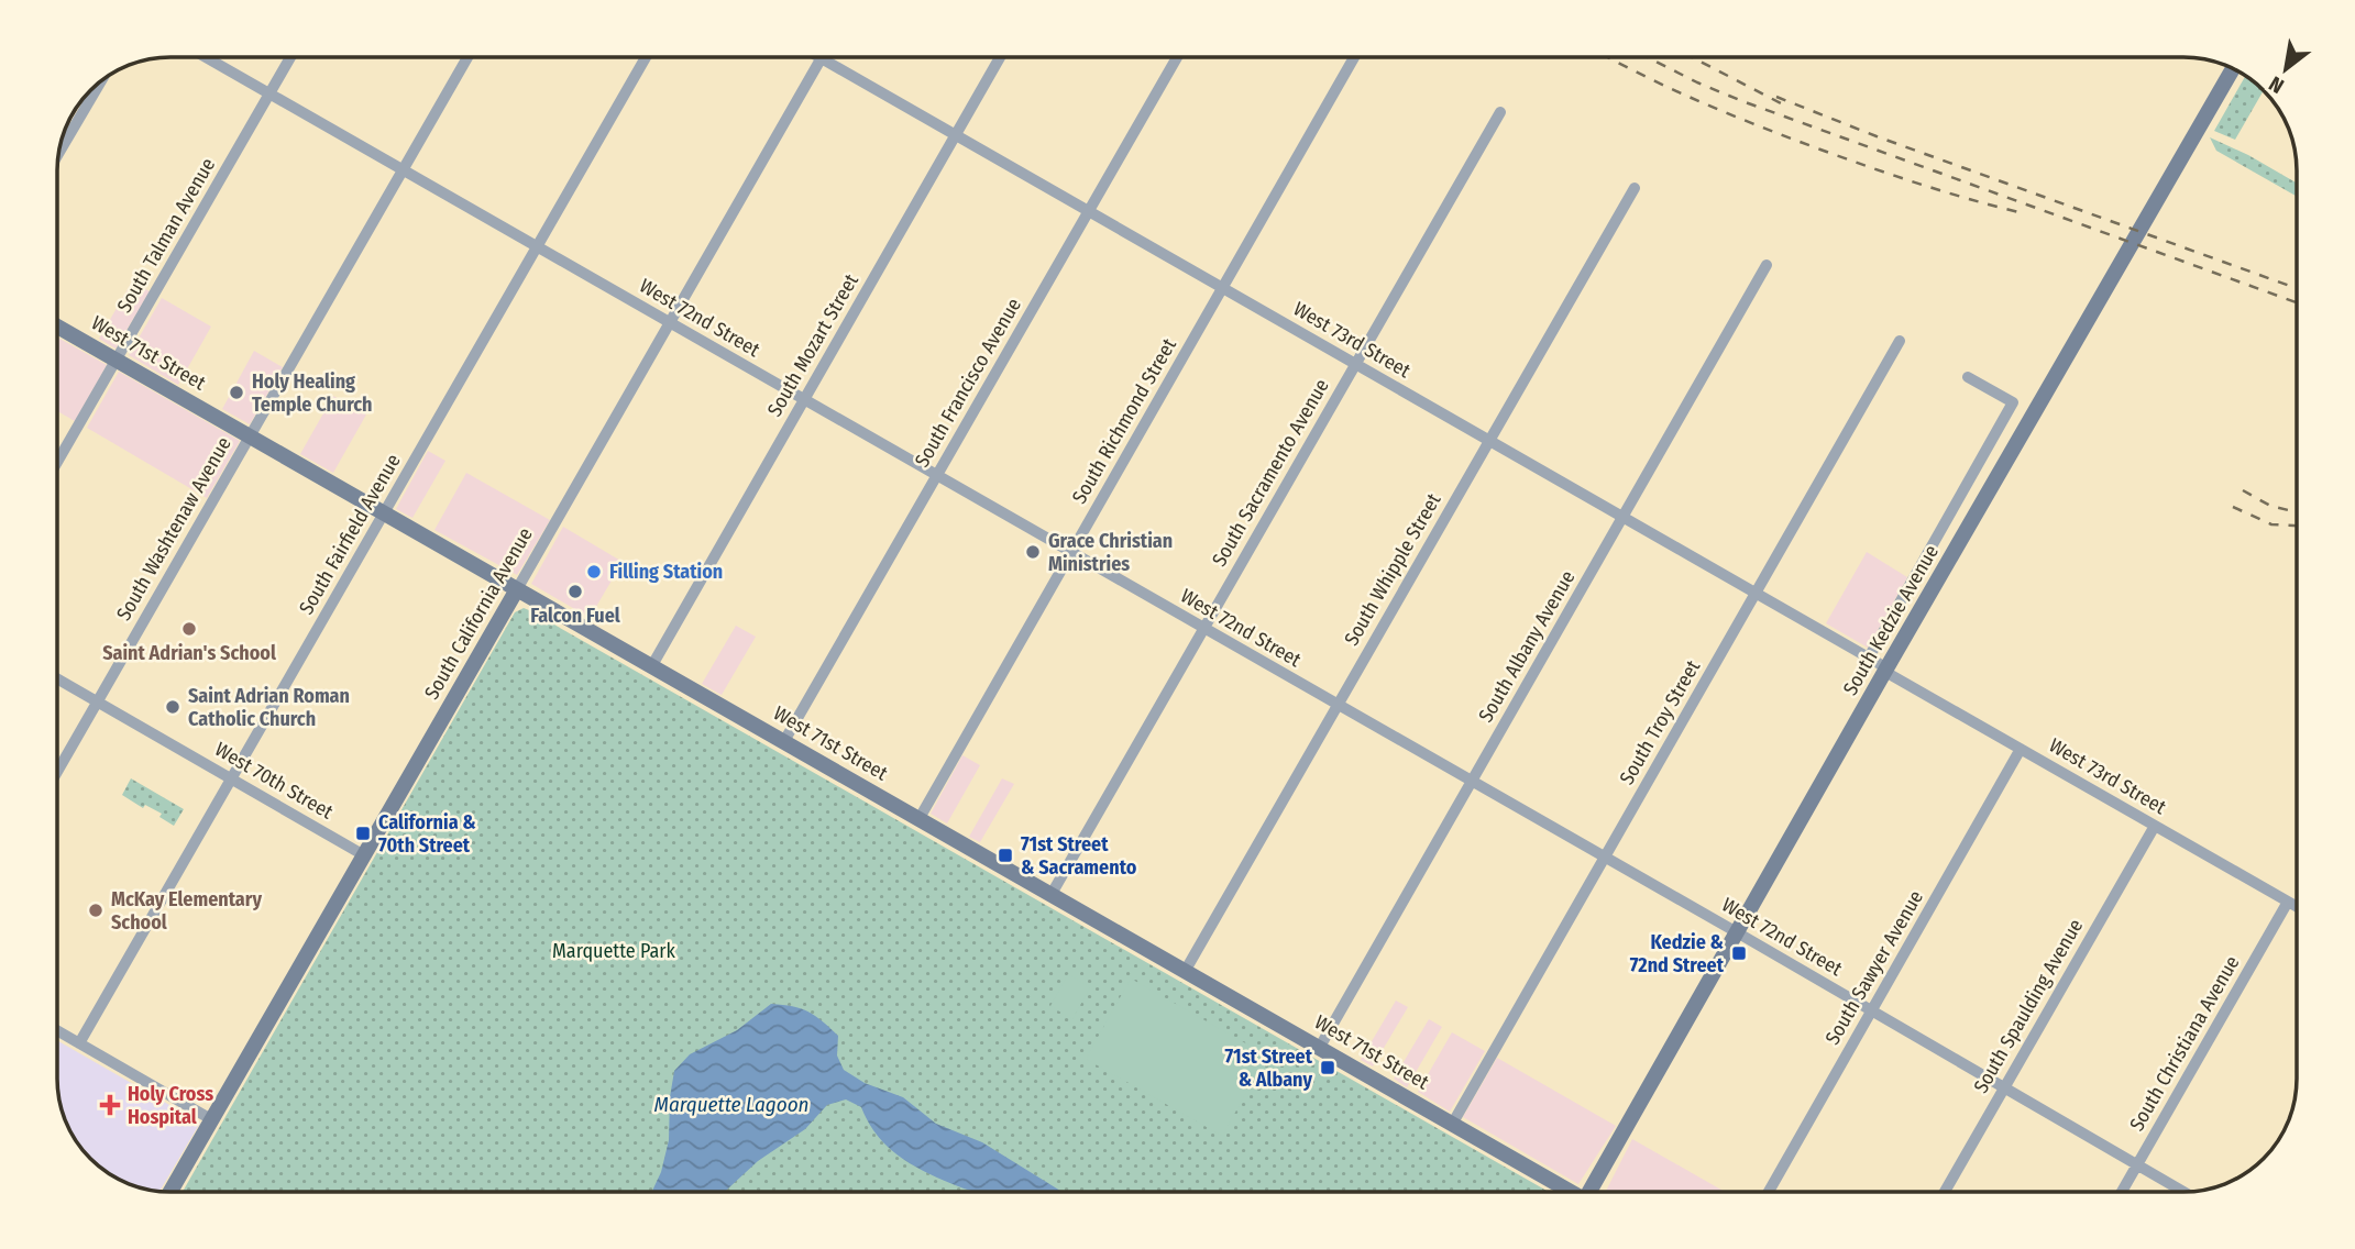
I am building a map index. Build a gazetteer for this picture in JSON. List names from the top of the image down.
{
  "streets": {
    "main road": ["West 71st Street", "South California Avenue", "South Kedzie Avenue"],
    "street": [
      "South Talman Avenue",
      "West 72nd Street",
      "West 73rd Street",
      "South Mozart Street",
      "South Francisco Avenue",
      "South Richmond Street",
      "South Sacramento Avenue",
      "South Washtenaw Avenue",
      "South Fairfield Avenue",
      "South Whipple Street",
      "South Albany Avenue",
      "South Troy Street",
      "West 70th Street",
      "South Sawyer Avenue",
      "South Spaulding Avenue",
      "South Christiana Avenue"
    ]
  },
  "crossings": [
    ["South Talman Avenue", "West 72nd Street"],
    ["South Talman Avenue", "West 71st Street"],
    ["West 72nd Street", "South Mozart Street"],
    ["West 72nd Street", "South Francisco Avenue"],
    ["West 72nd Street", "South Richmond Street"],
    ["West 72nd Street", "South Sacramento Avenue"],
    ["West 72nd Street", "South Washtenaw Avenue"],
    ["West 72nd Street", "South Fairfield Avenue"],
    ["West 72nd Street", "South Whipple Street"],
    ["West 72nd Street", "South California Avenue"],
    ["West 72nd Street", "South Kedzie Avenue"],
    ["West 72nd Street", "South Albany Avenue"],
    ["West 72nd Street", "South Troy Street"],
    ["West 72nd Street", "South Sawyer Avenue"],
    ["West 72nd Street", "South Spaulding Avenue"],
    ["West 72nd Street", "South Christiana Avenue"],
    ["West 73rd Street", "South Mozart Street"],
    ["West 73rd Street", "South Francisco Avenue"],
    ["West 73rd Street", "South Richmond Street"],
    ["West 73rd Street", "South Sacramento Avenue"],
    ["West 73rd Street", "South Whipple Street"],
    ["West 73rd Street", "South California Avenue"],
    ["West 73rd Street", "South Kedzie Avenue"],
    ["West 73rd Street", "South Albany Avenue"],
    ["West 73rd Street", "South Troy Street"],
    ["West 73rd Street", "South Sawyer Avenue"],
    ["West 73rd Street", "South Spaulding Avenue"],
    ["West 73rd Street", "South Christiana Avenue"],
    ["South Mozart Street", "West 71st Street"],
    ["West 71st Street", "South Francisco Avenue"],
    ["West 71st Street", "South Richmond Street"],
    ["West 71st Street", "South Sacramento Avenue"],
    ["West 71st Street", "South Washtenaw Avenue"],
    ["West 71st Street", "South Fairfield Avenue"],
    ["West 71st Street", "South Whipple Street"],
    ["West 71st Street", "South California Avenue"],
    ["West 71st Street", "South Albany Avenue"],
    ["West 71st Street", "South Troy Street"],
    ["South Washtenaw Avenue", "West 70th Street"],
    ["South Fairfield Avenue", "West 70th Street"],
    ["South California Avenue", "West 70th Street"]
  ],
  "water": ["Marquette Lagoon"],
  "parks": ["Marquette Park"],
  "places": {
    "other": [
      "Holy Healing Temple Church",
      "Grace Christian Ministries",
      "Filling Station",
      "Falcon Fuel",
      "Saint Adrian's School",
      "Saint Adrian Roman Catholic Church",
      "McKay Elementary School"
    ],
    "transit": [
      "California & 70th Street",
      "71st Street & Sacramento",
      "Kedzie & 72nd Street",
      "71st Street & Albany"
    ],
    "health": ["Holy Cross Hospital"]
  },
  "north": "bottom left"
}
